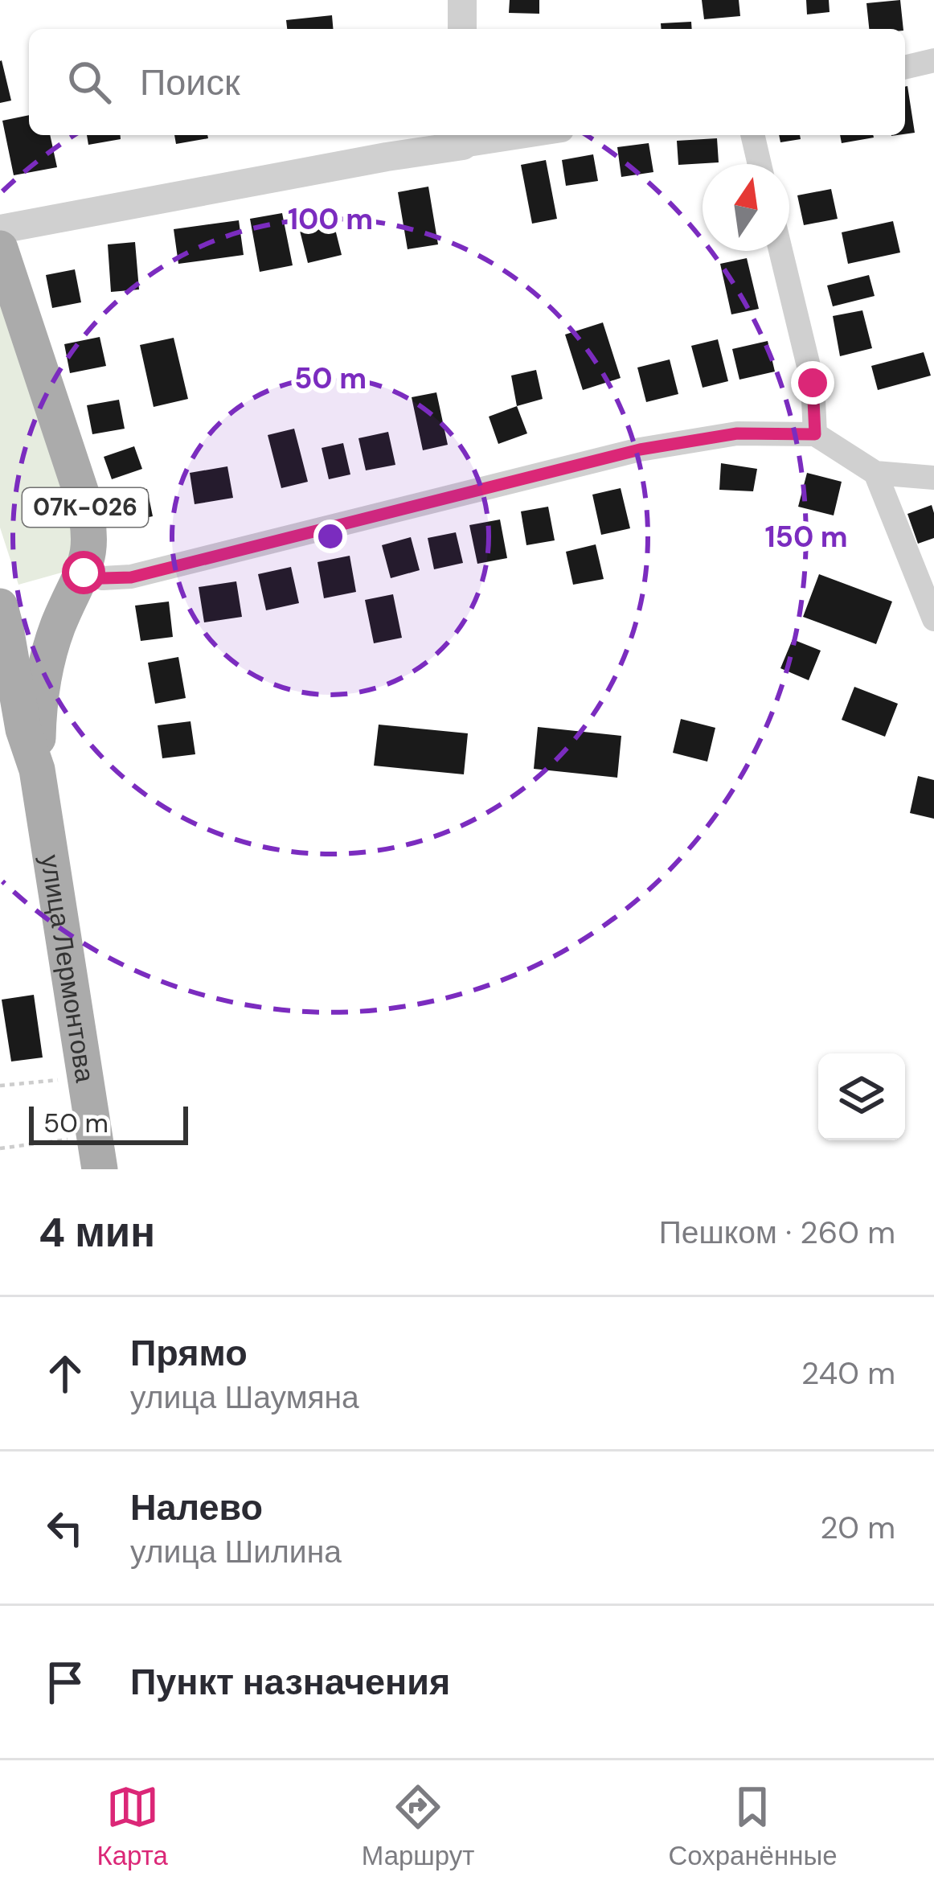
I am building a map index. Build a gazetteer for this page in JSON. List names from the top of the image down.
{
  "streets": {
    "main road": ["07К-026", "улица Лермонтова"]
  },
  "scale_bar": "50 m",
  "north": "top",
  "page": {
    "search": "Поиск",
    "scale": "50 m",
    "heading": ["4 мин", "Пешком · 260 m"],
    "list": [
      ["Прямо", "улица Шаумяна", "240 m"],
      ["Налево", "улица Шилина", "20 m"],
      "Пункт назначения"
    ],
    "nav": ["Карта", "Маршрут", "Сохранённые"]
  },
  "rings": ["100 m", "50 m", "150 m"]
}
